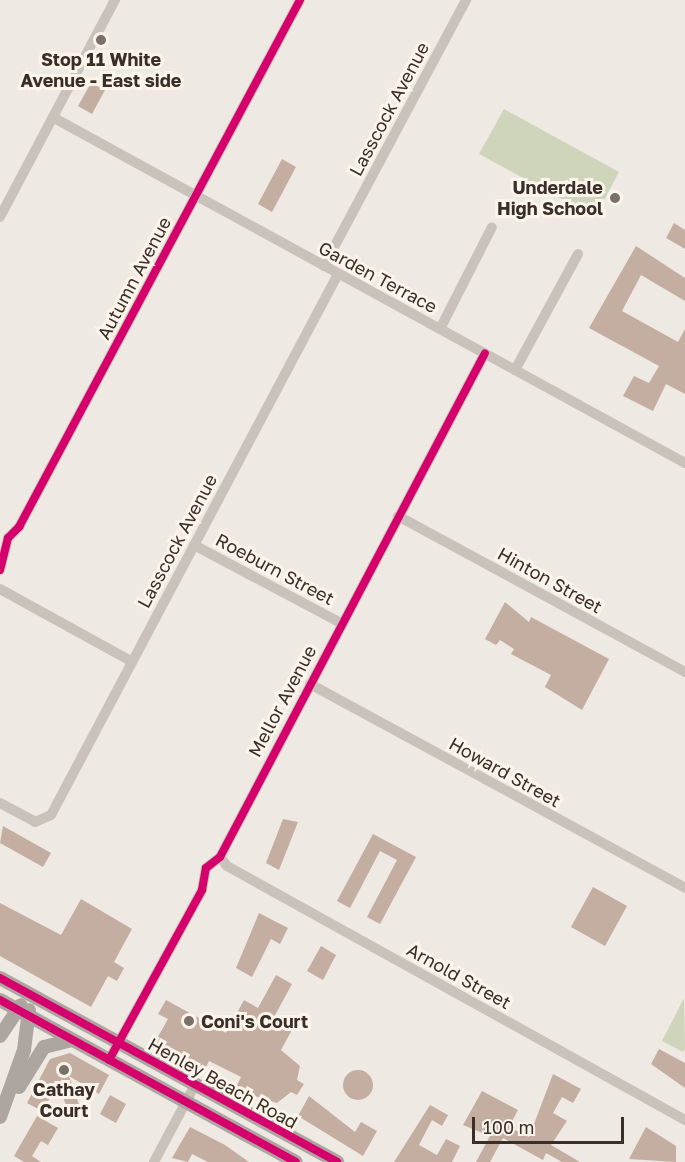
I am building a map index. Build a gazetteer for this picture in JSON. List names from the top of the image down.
{
  "streets": {
    "main road": ["Henley Beach Road"],
    "street": [
      "Lasscock Avenue",
      "Garden Terrace",
      "Autumn Avenue",
      "Roeburn Street",
      "Hinton Street",
      "Mellor Avenue",
      "Howard Street",
      "Arnold Street"
    ]
  },
  "crossings": [
    ["Lasscock Avenue", "Garden Terrace"],
    ["Lasscock Avenue", "Roeburn Street"],
    ["Garden Terrace", "Autumn Avenue"],
    ["Garden Terrace", "Mellor Avenue"],
    ["Roeburn Street", "Mellor Avenue"],
    ["Hinton Street", "Mellor Avenue"],
    ["Mellor Avenue", "Howard Street"],
    ["Mellor Avenue", "Arnold Street"],
    ["Mellor Avenue", "Henley Beach Road"]
  ],
  "places": [
    "Stop 11 White Avenue - East side",
    "Underdale High School",
    "Coni's Court",
    "Cathay Court"
  ],
  "scale_bar": "100 m"
}
